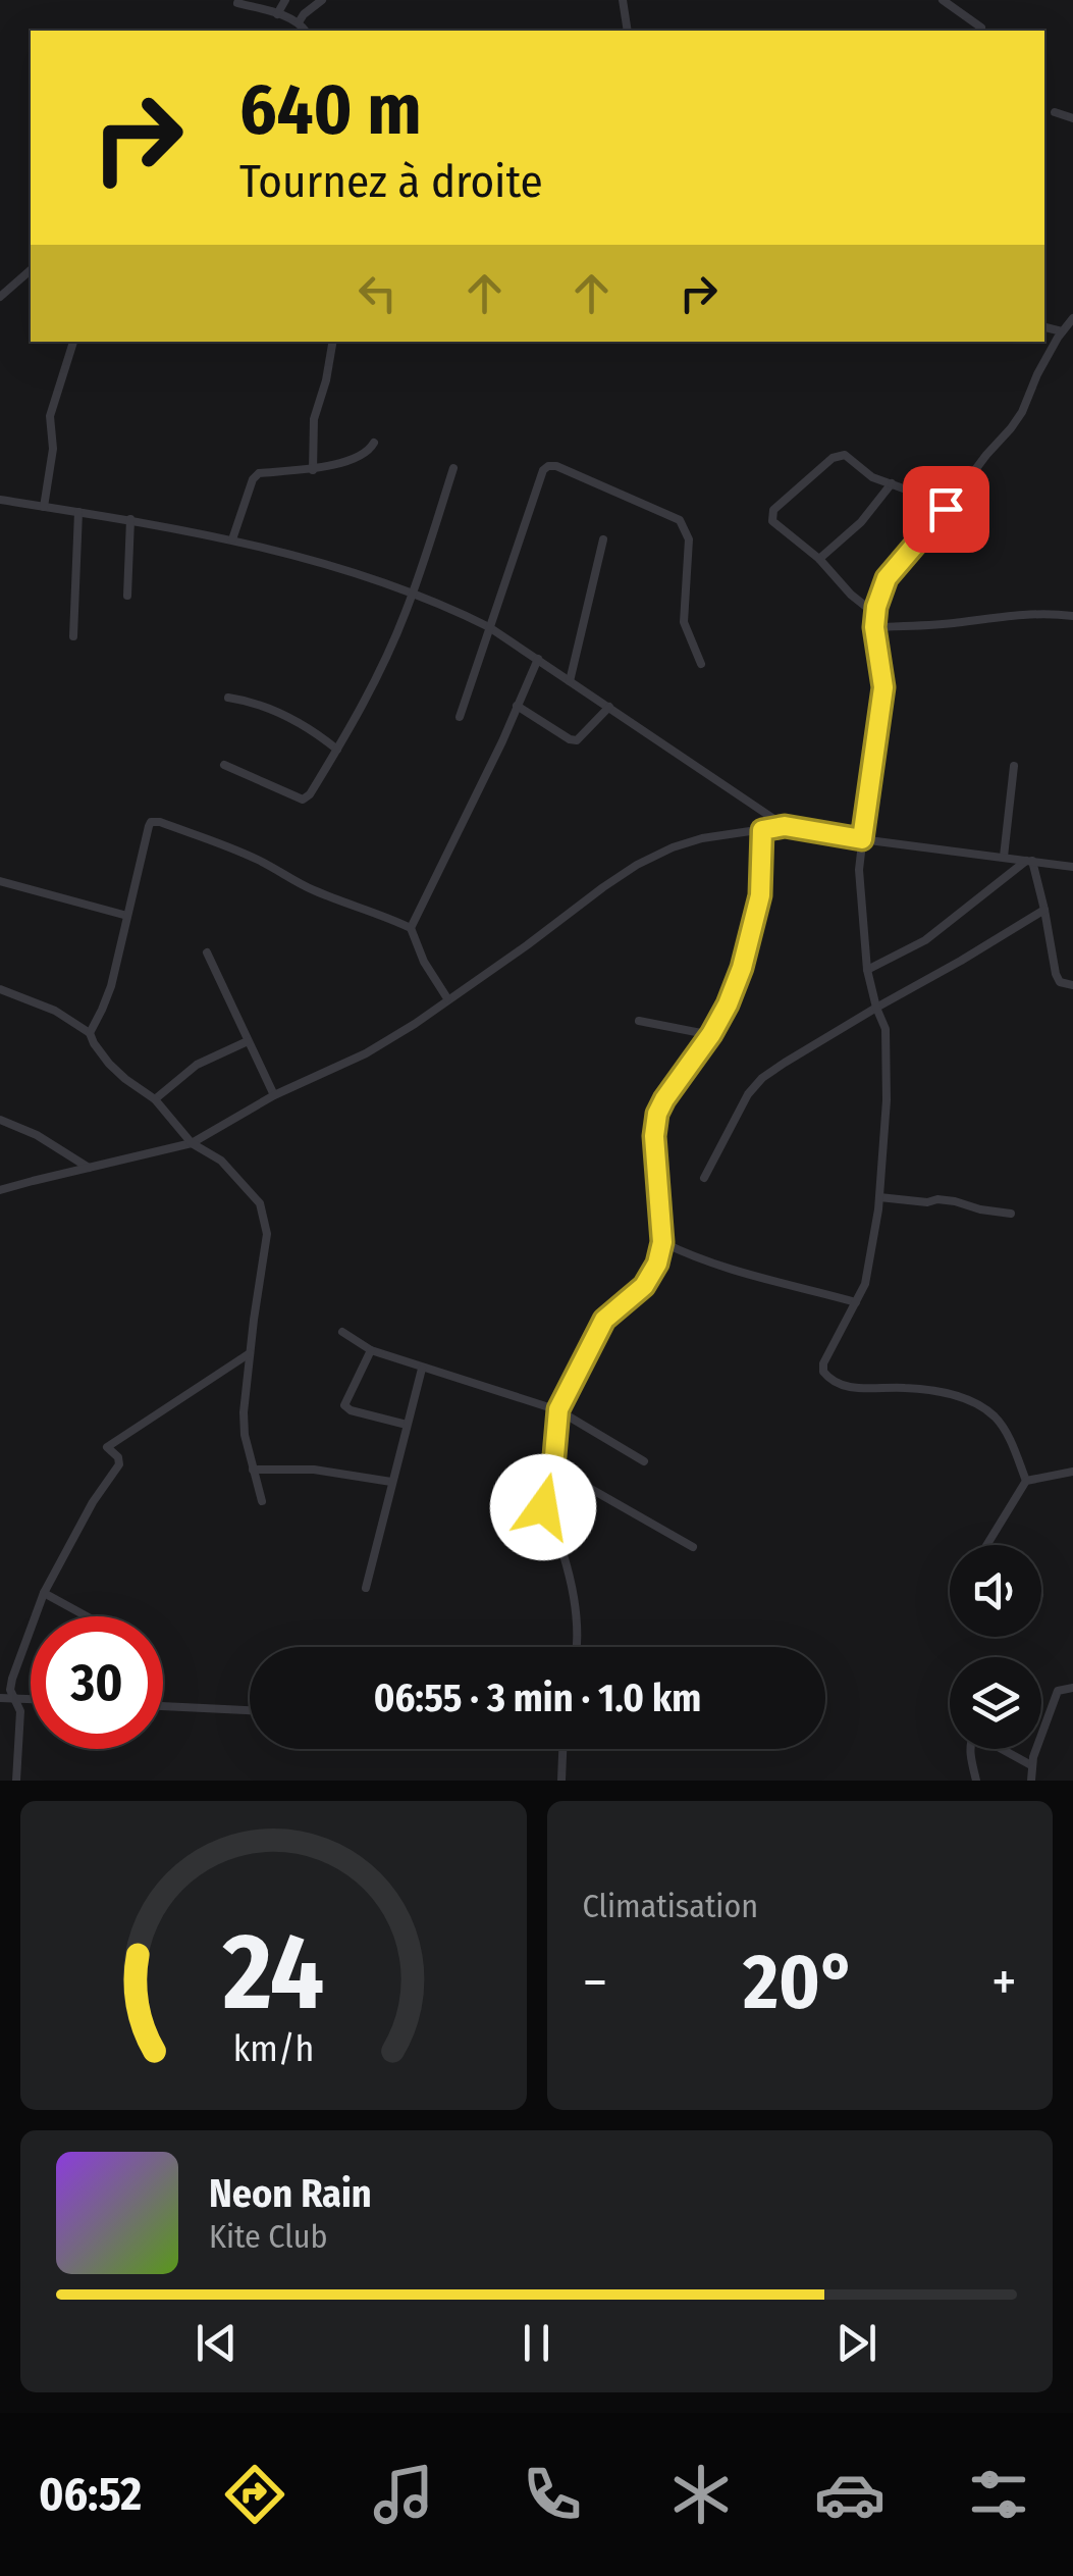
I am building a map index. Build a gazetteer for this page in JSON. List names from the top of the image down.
{
  "page": {
    "turn": ["640 m", "Tournez à droite"],
    "limit": "30",
    "trip": "06:55 · 3 min · 1.0 km",
    "tile": "Climatisation",
    "heat": ["−", "20°", "+"],
    "song": ["Neon Rain", "Kite Club"],
    "tabs": "06:52",
    "gauge": ["24", "km/h"]
  }
}
